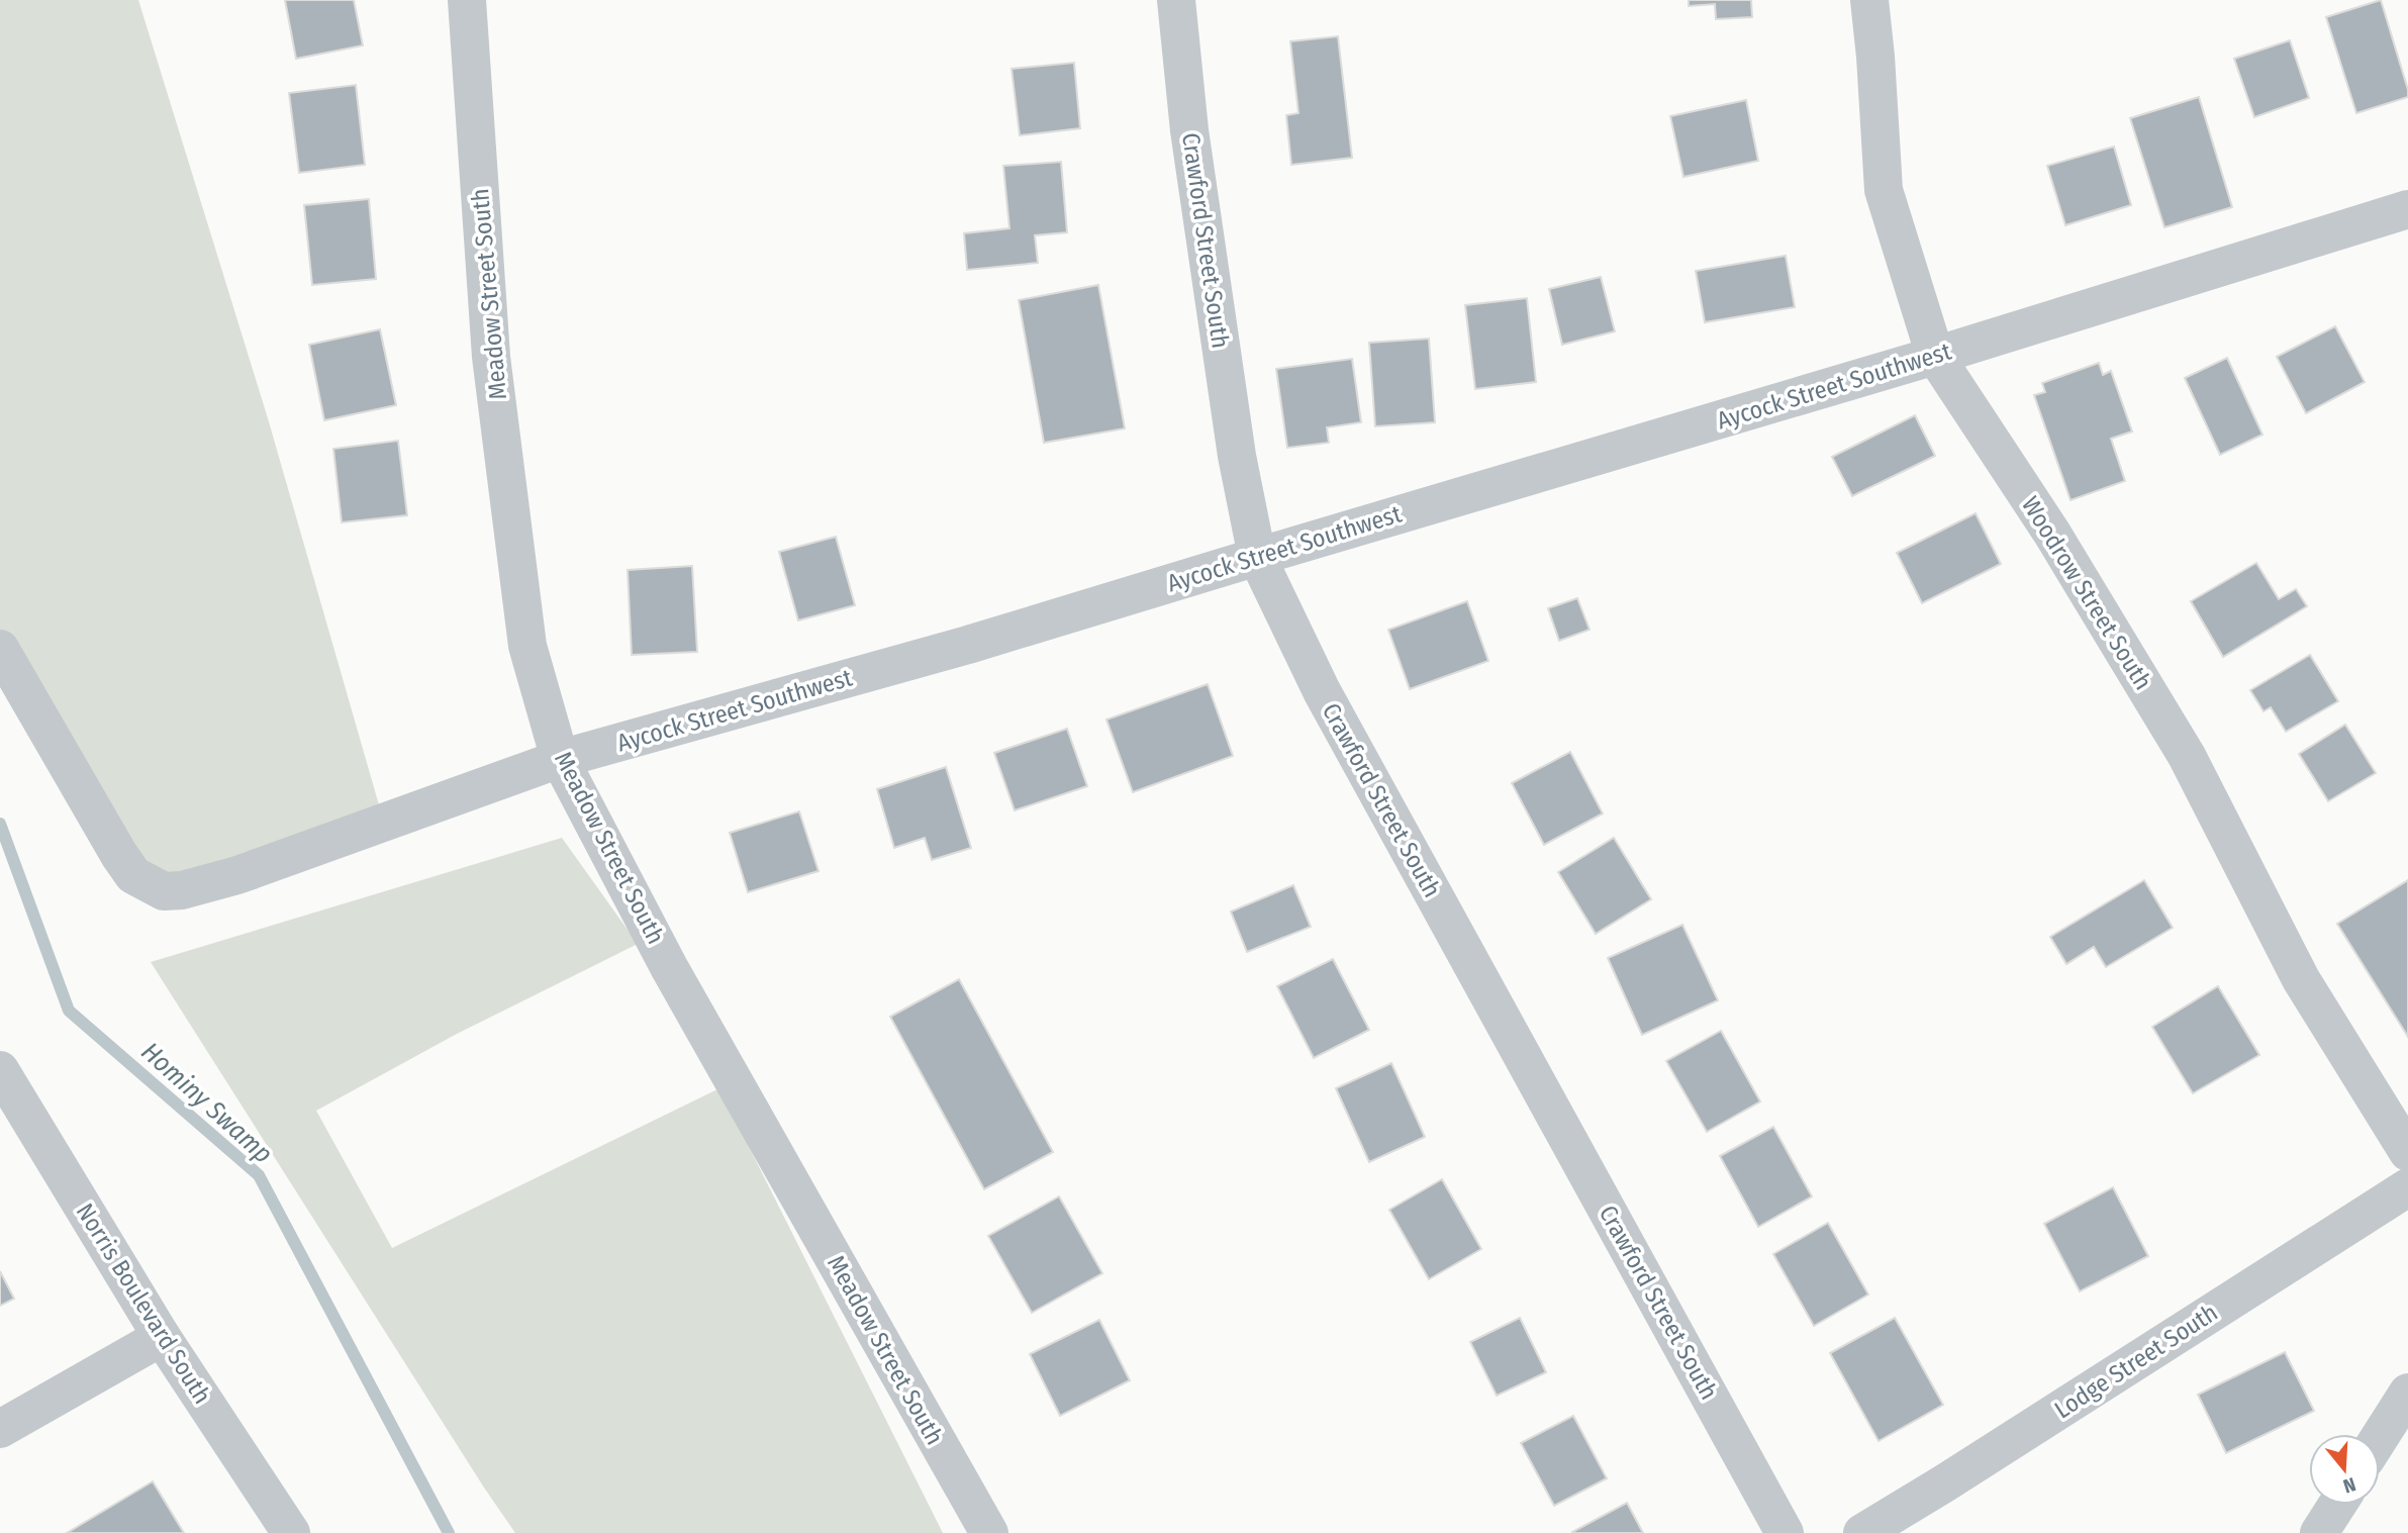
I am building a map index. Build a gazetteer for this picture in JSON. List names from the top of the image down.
{
  "streets": {
    "street": [
      "Crawford Street South",
      "Meadow Street South",
      "Aycock Street Southwest",
      "Woodrow Street South",
      "Norris Boulevard South",
      "Lodge Street South"
    ]
  },
  "crossings": [
    ["Crawford Street South", "Aycock Street Southwest"],
    ["Meadow Street South", "Aycock Street Southwest"],
    ["Aycock Street Southwest", "Woodrow Street South"]
  ],
  "water": ["Hominy Swamp"],
  "north": "bottom"
}
